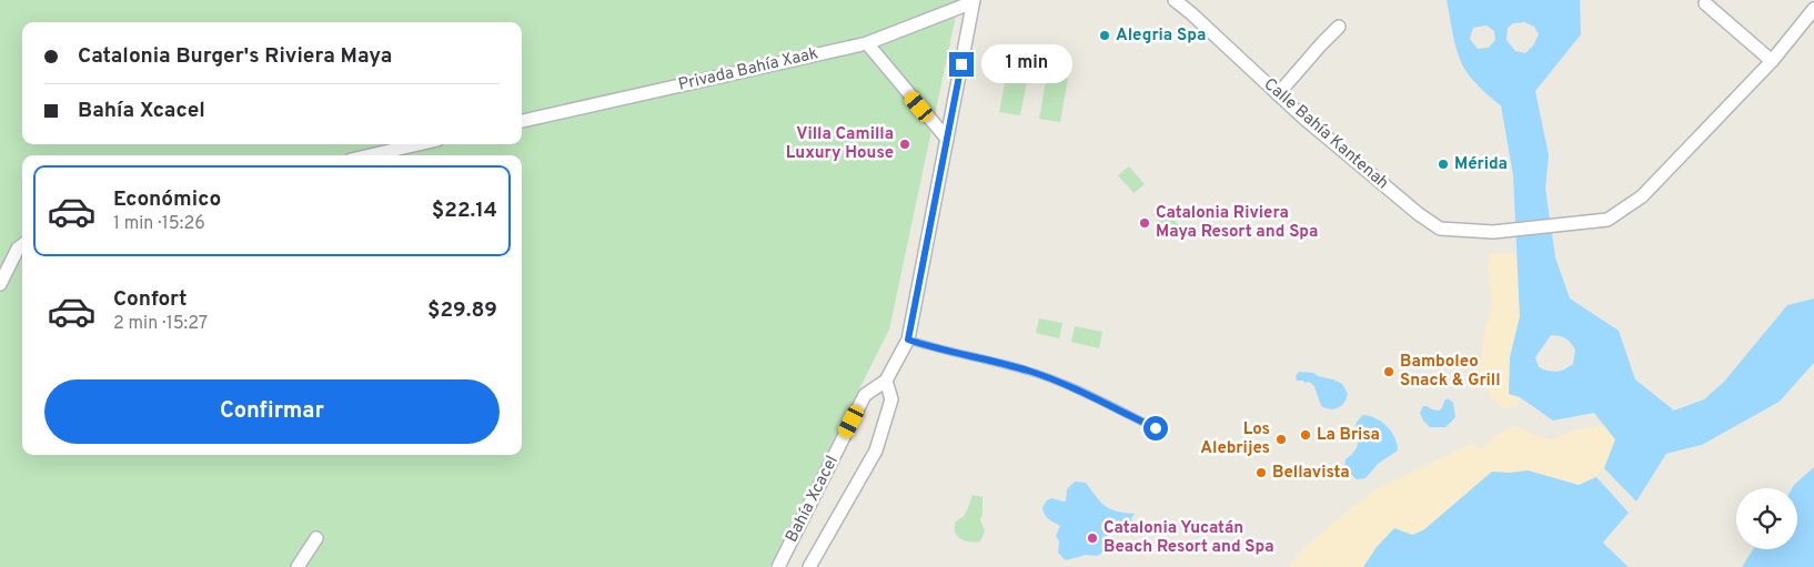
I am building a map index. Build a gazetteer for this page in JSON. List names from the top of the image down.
{
  "streets": {
    "street": ["Privada Bahía Xaak", "Calle Bahía Kantenah", "Bahía Xcacel"]
  },
  "crossings": [
    ["Privada Bahía Xaak", "Bahía Xcacel"]
  ],
  "places": [
    "Alegria Spa",
    "Villa Camilla Luxury House",
    "Mérida",
    "Catalonia Riviera Maya Resort and Spa",
    "Bamboleo Snack & Grill",
    "La Brisa",
    "Los Alebrijes",
    "Bellavista",
    "Catalonia Yucatán Beach Resort and Spa"
  ],
  "page": {
    "banner": ["Catalonia Burger's Riviera Maya", "Bahía Xcacel"],
    "bubble": "1 min",
    "list": [
      {
        "name": "Económico",
        "note": "1 min · 15:26",
        "value": "$22.14"
      },
      {
        "name": "Confort",
        "note": "2 min · 15:27",
        "value": "$29.89"
      }
    ],
    "buttons": "Confirmar"
  }
}
